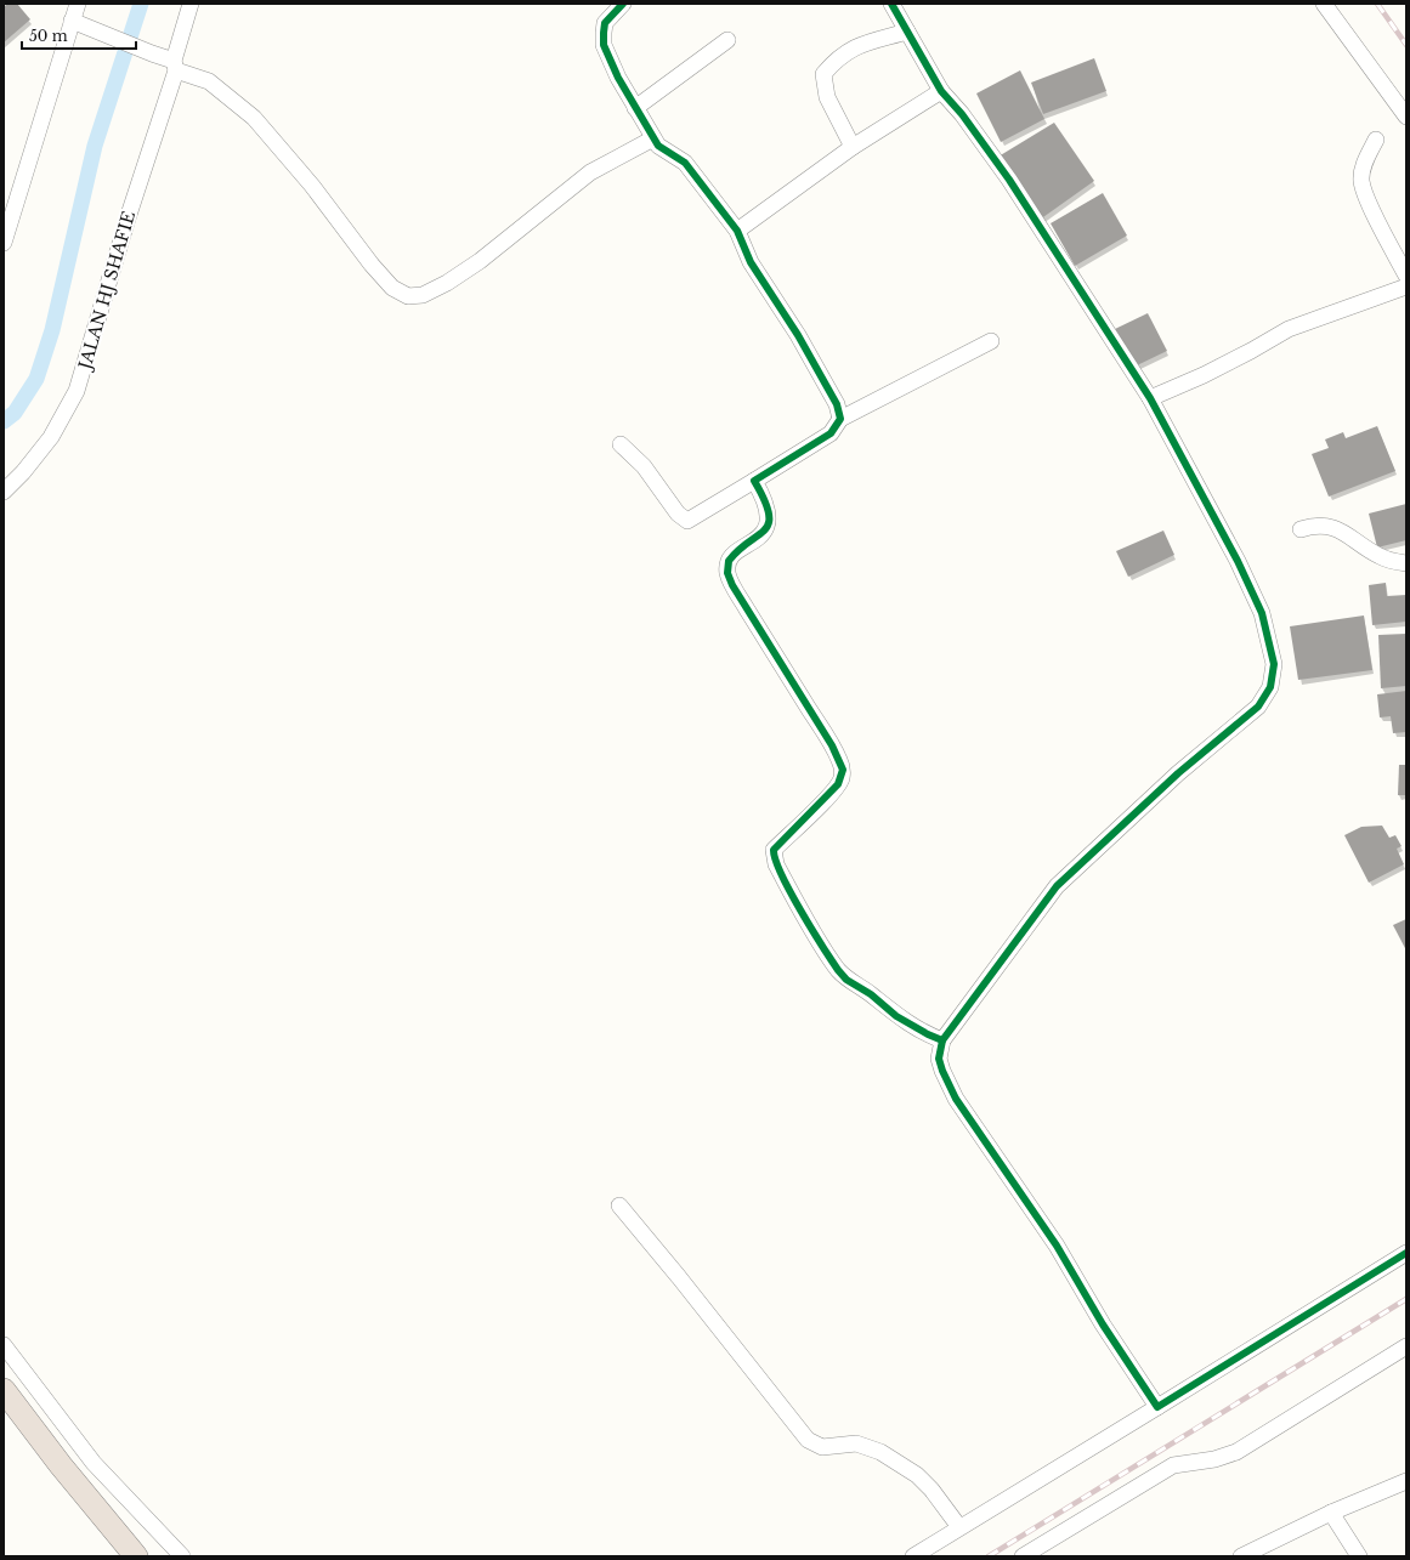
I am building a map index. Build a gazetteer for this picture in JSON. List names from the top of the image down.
{
  "streets": {
    "street": ["JALAN HJ SHAFIE"]
  },
  "scale_bar": "50 m"
}
